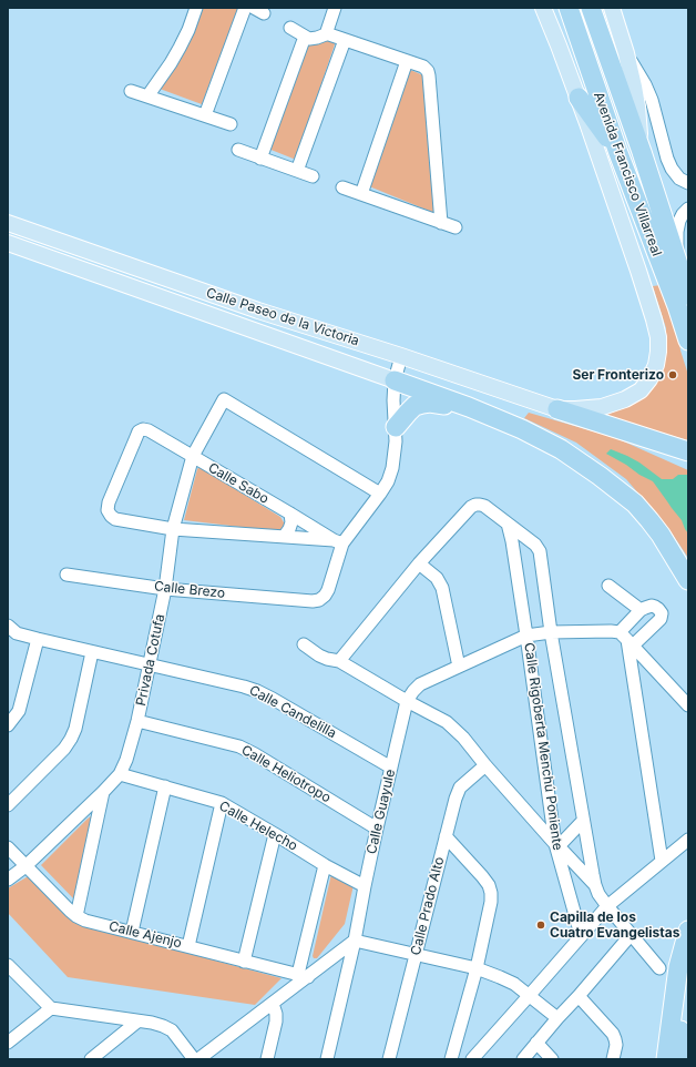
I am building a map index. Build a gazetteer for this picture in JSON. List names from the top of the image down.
{
  "streets": {
    "highway": ["Avenida Francisco Villarreal"],
    "main road": ["Calle Paseo de la Victoria"],
    "street": [
      "Calle Sabo",
      "Calle Brezo",
      "Privada Cotufa",
      "Calle Candelilla",
      "Calle Rigoberta Menchú Poniente",
      "Calle Heliotropo",
      "Calle Guayule",
      "Calle Helecho",
      "Calle Prado Alto",
      "Calle Ajenjo"
    ]
  },
  "crossings": [
    ["Calle Sabo", "Calle Brezo"],
    ["Calle Sabo", "Privada Cotufa"],
    ["Calle Brezo", "Privada Cotufa"],
    ["Privada Cotufa", "Calle Candelilla"],
    ["Privada Cotufa", "Calle Heliotropo"],
    ["Privada Cotufa", "Calle Helecho"],
    ["Privada Cotufa", "Calle Ajenjo"],
    ["Calle Candelilla", "Calle Guayule"],
    ["Calle Rigoberta Menchú Poniente", "Calle Guayule"],
    ["Calle Heliotropo", "Calle Guayule"],
    ["Calle Guayule", "Calle Helecho"]
  ],
  "places": ["Ser Fronterizo", "Capilla de los Cuatro Evangelistas"]
}
